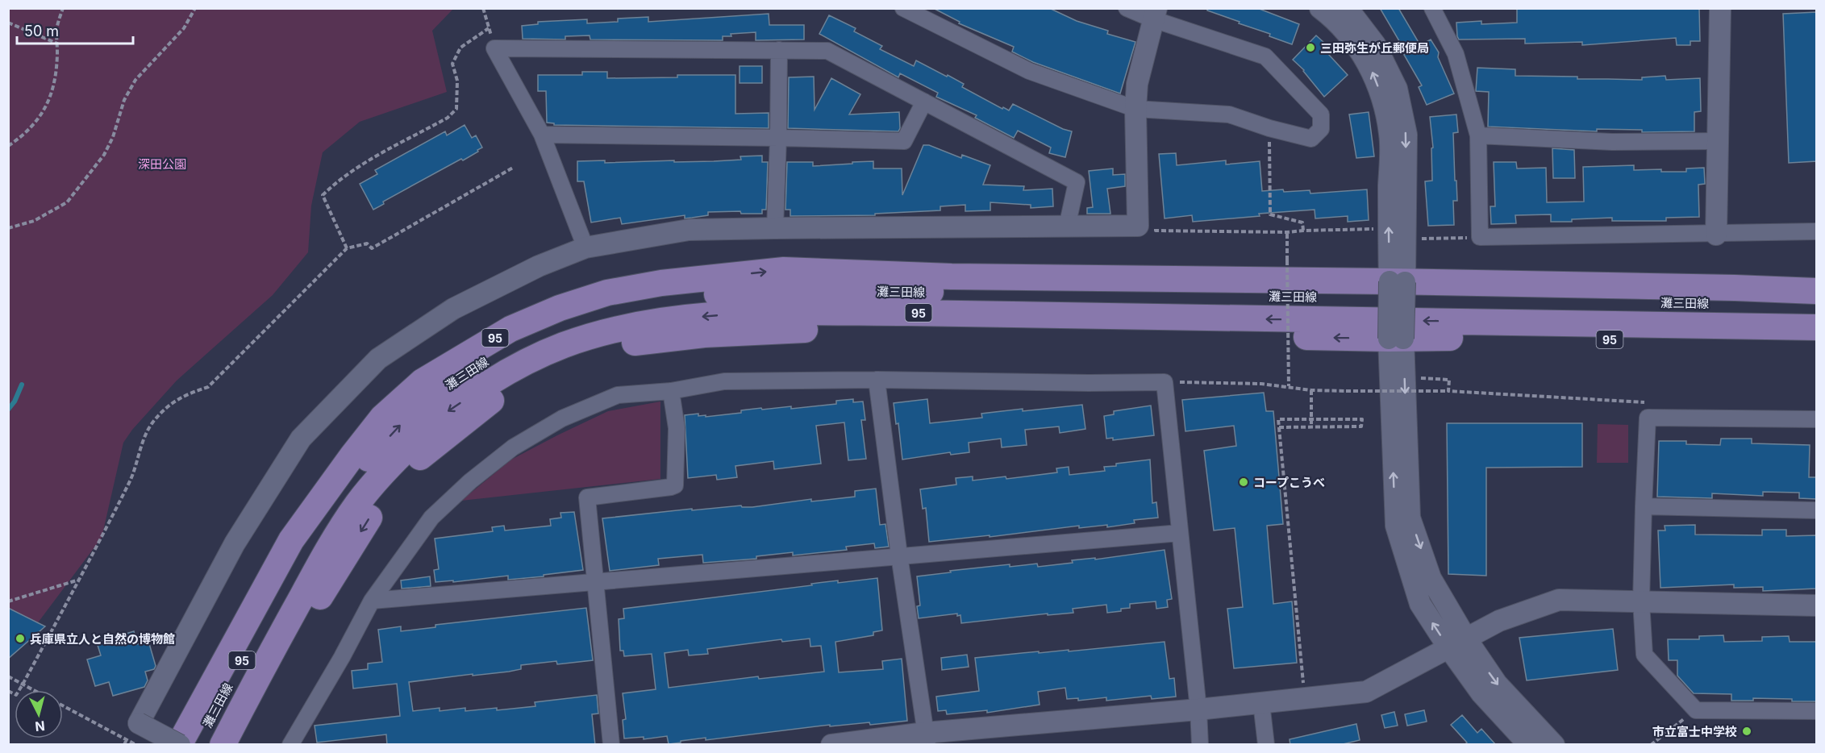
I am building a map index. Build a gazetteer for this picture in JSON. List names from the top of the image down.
{
  "streets": {
    "main road": ["灘三田線", "95"]
  },
  "crossings": [
    ["灘三田線", "95"]
  ],
  "parks": ["深田公園"],
  "places": [
    "三田弥生が丘郵便局",
    "コープこうべ",
    "兵庫県立人と自然の博物館",
    "市立富士中学校"
  ],
  "scale_bar": "50 m",
  "north": "bottom"
}
